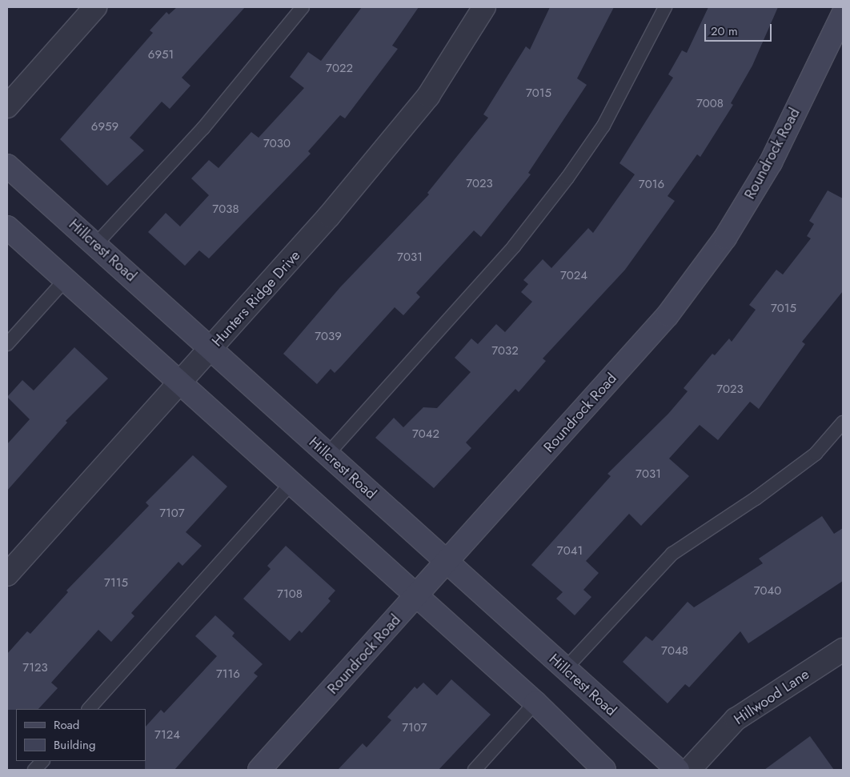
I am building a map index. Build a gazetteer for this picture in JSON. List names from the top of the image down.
{
  "streets": {
    "main road": ["Roundrock Road", "Hillcrest Road"],
    "street": ["Hunters Ridge Drive", "Hillwood Lane"]
  },
  "crossings": [
    ["Roundrock Road", "Hillcrest Road"],
    ["Hillcrest Road", "Hunters Ridge Drive"]
  ],
  "house_numbers": [
    "6951",
    "7022",
    "7015",
    "7008",
    "6959",
    "7030",
    "7023",
    "7016",
    "7038",
    "7031",
    "7024",
    "7015",
    "7039",
    "7032",
    "7023",
    "7042",
    "7031",
    "7107",
    "7041",
    "7115",
    "7040",
    "7108",
    "7048",
    "7123",
    "7116",
    "7107",
    "7124"
  ],
  "legend": ["Road", "Building"],
  "scale_bar": "20 m"
}
